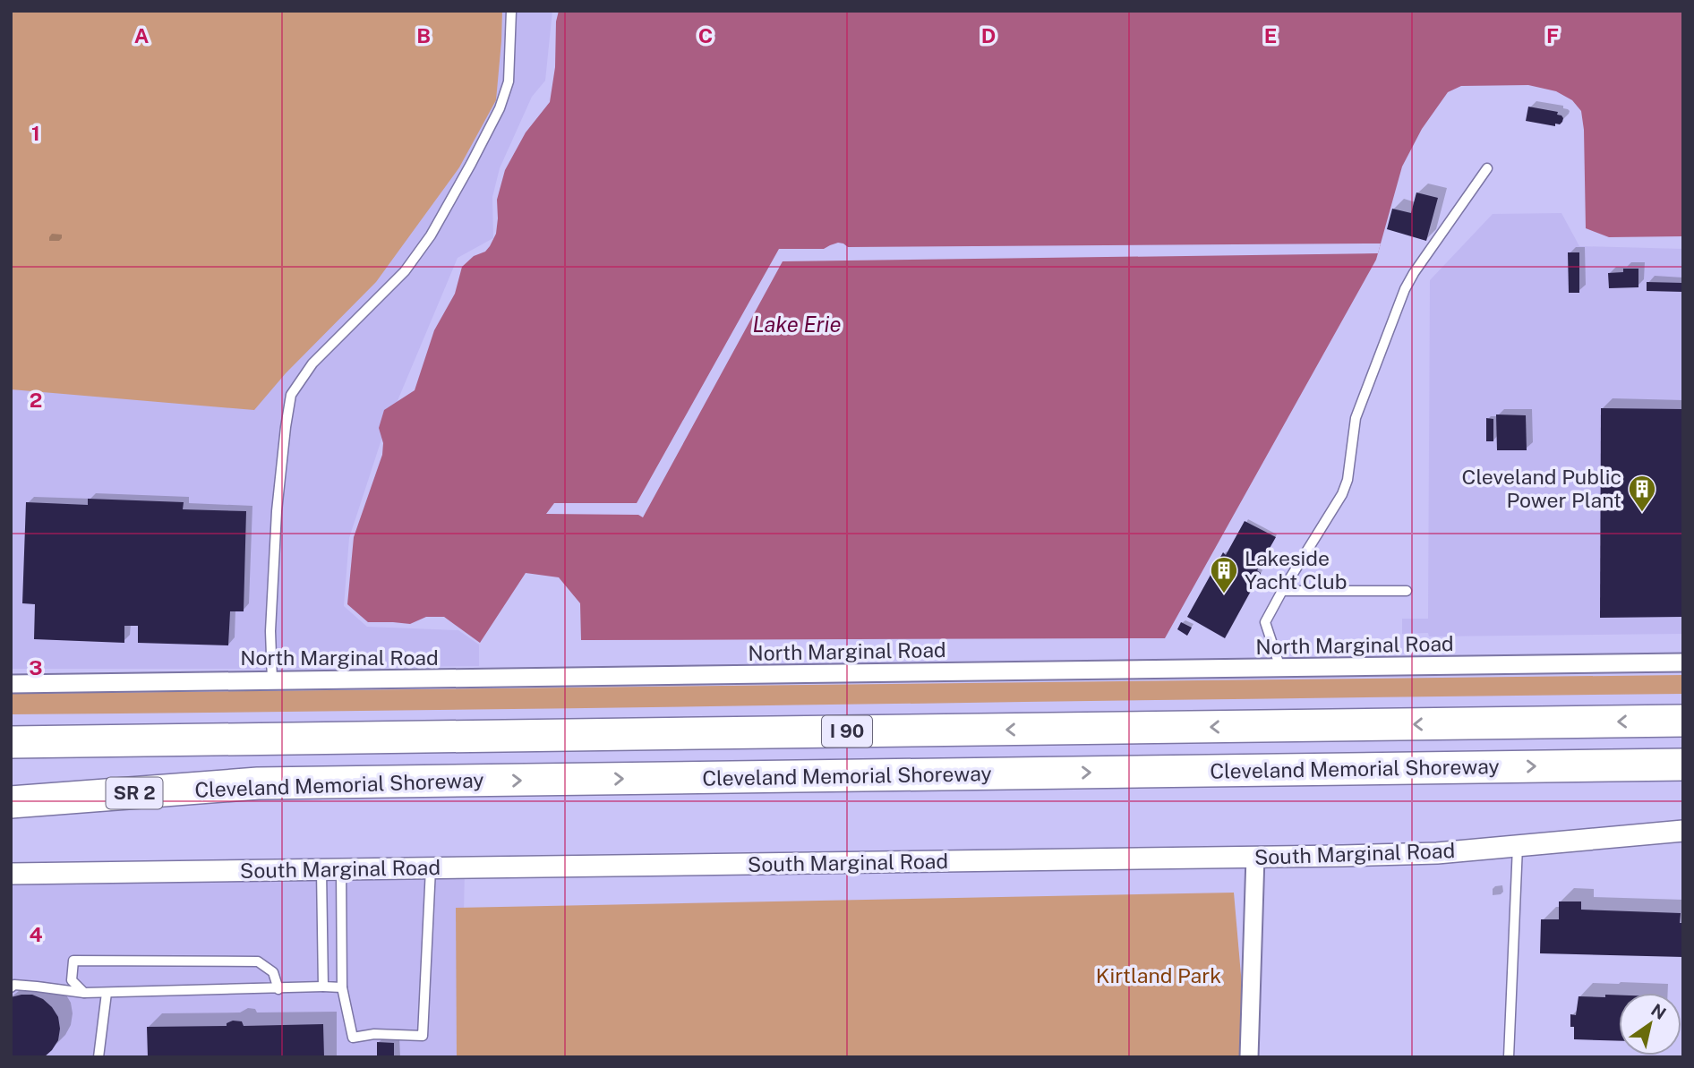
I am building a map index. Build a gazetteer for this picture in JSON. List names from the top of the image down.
{
  "streets": {
    "highway": ["I 90", "Cleveland Memorial Shoreway", "SR 2"],
    "street": ["North Marginal Road", "South Marginal Road"]
  },
  "crossings": [
    ["I 90", "Cleveland Memorial Shoreway"]
  ],
  "water": ["Lake Erie"],
  "parks": ["Kirtland Park"],
  "places": {
    "building": ["Cleveland Public Power Plant", "Lakeside Yacht Club"]
  },
  "north": "top right",
  "grid": {
    "columns": [
      "A",
      "B",
      "C",
      "D",
      "E",
      "F"
    ],
    "rows": [
      "1",
      "2",
      "3",
      "4"
    ]
  }
}
